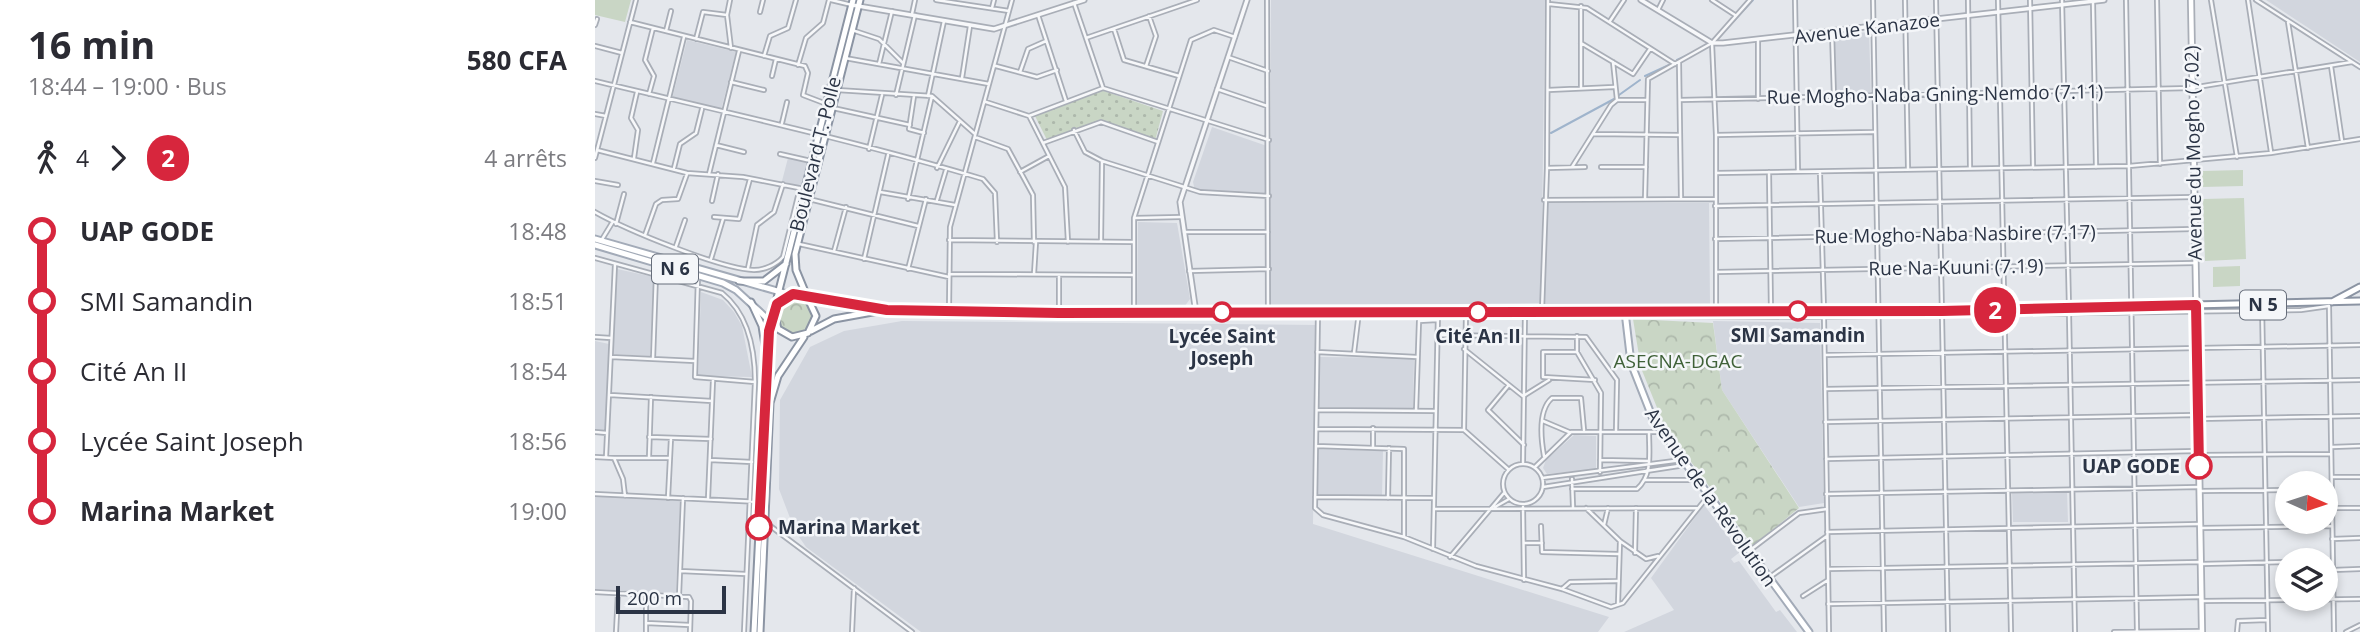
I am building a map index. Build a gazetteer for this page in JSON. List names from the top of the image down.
{
  "streets": {
    "main road": [
      "Avenue du Mogho (7.02)",
      "Boulevard T. Polle",
      "N 6",
      "N 5",
      "Avenue de la Révolution"
    ],
    "street": [
      "Avenue Kanazoe",
      "Rue Mogho-Naba Gning-Nemdo (7.11)",
      "Rue Mogho-Naba Nasbire (7.17)",
      "Rue Na-Kuuni (7.19)"
    ]
  },
  "crossings": [
    ["Rue Mogho-Naba Gning-Nemdo (7.11)", "Avenue du Mogho (7.02)"],
    ["Avenue du Mogho (7.02)", "Rue Mogho-Naba Nasbire (7.17)"],
    ["Avenue du Mogho (7.02)", "Rue Na-Kuuni (7.19)"],
    ["Avenue du Mogho (7.02)", "N 5"],
    ["Boulevard T. Polle", "N 6"],
    ["Boulevard T. Polle", "N 5"],
    ["N 6", "N 5"],
    ["N 5", "Avenue de la Révolution"]
  ],
  "parks": ["ASECNA-DGAC"],
  "places": [
    "SMI Samandin",
    "Lycée Saint Joseph",
    "Cité An II",
    "UAP GODE",
    "Marina Market"
  ],
  "lines": ["bus line 2"],
  "scale_bar": "200 m",
  "north": "right",
  "page": {
    "heading": ["16 min", "18:44 – 19:00 · Bus", "580 CFA"],
    "on_map": "2",
    "legs": ["4", "2", "4 arrêts"],
    "list": [
      {
        "name": "UAP GODE",
        "value": "18:48"
      },
      {
        "name": "SMI Samandin",
        "value": "18:51"
      },
      {
        "name": "Cité An II",
        "value": "18:54"
      },
      {
        "name": "Lycée Saint Joseph",
        "value": "18:56"
      },
      {
        "name": "Marina Market",
        "value": "19:00"
      }
    ],
    "scale": "200 m"
  }
}
